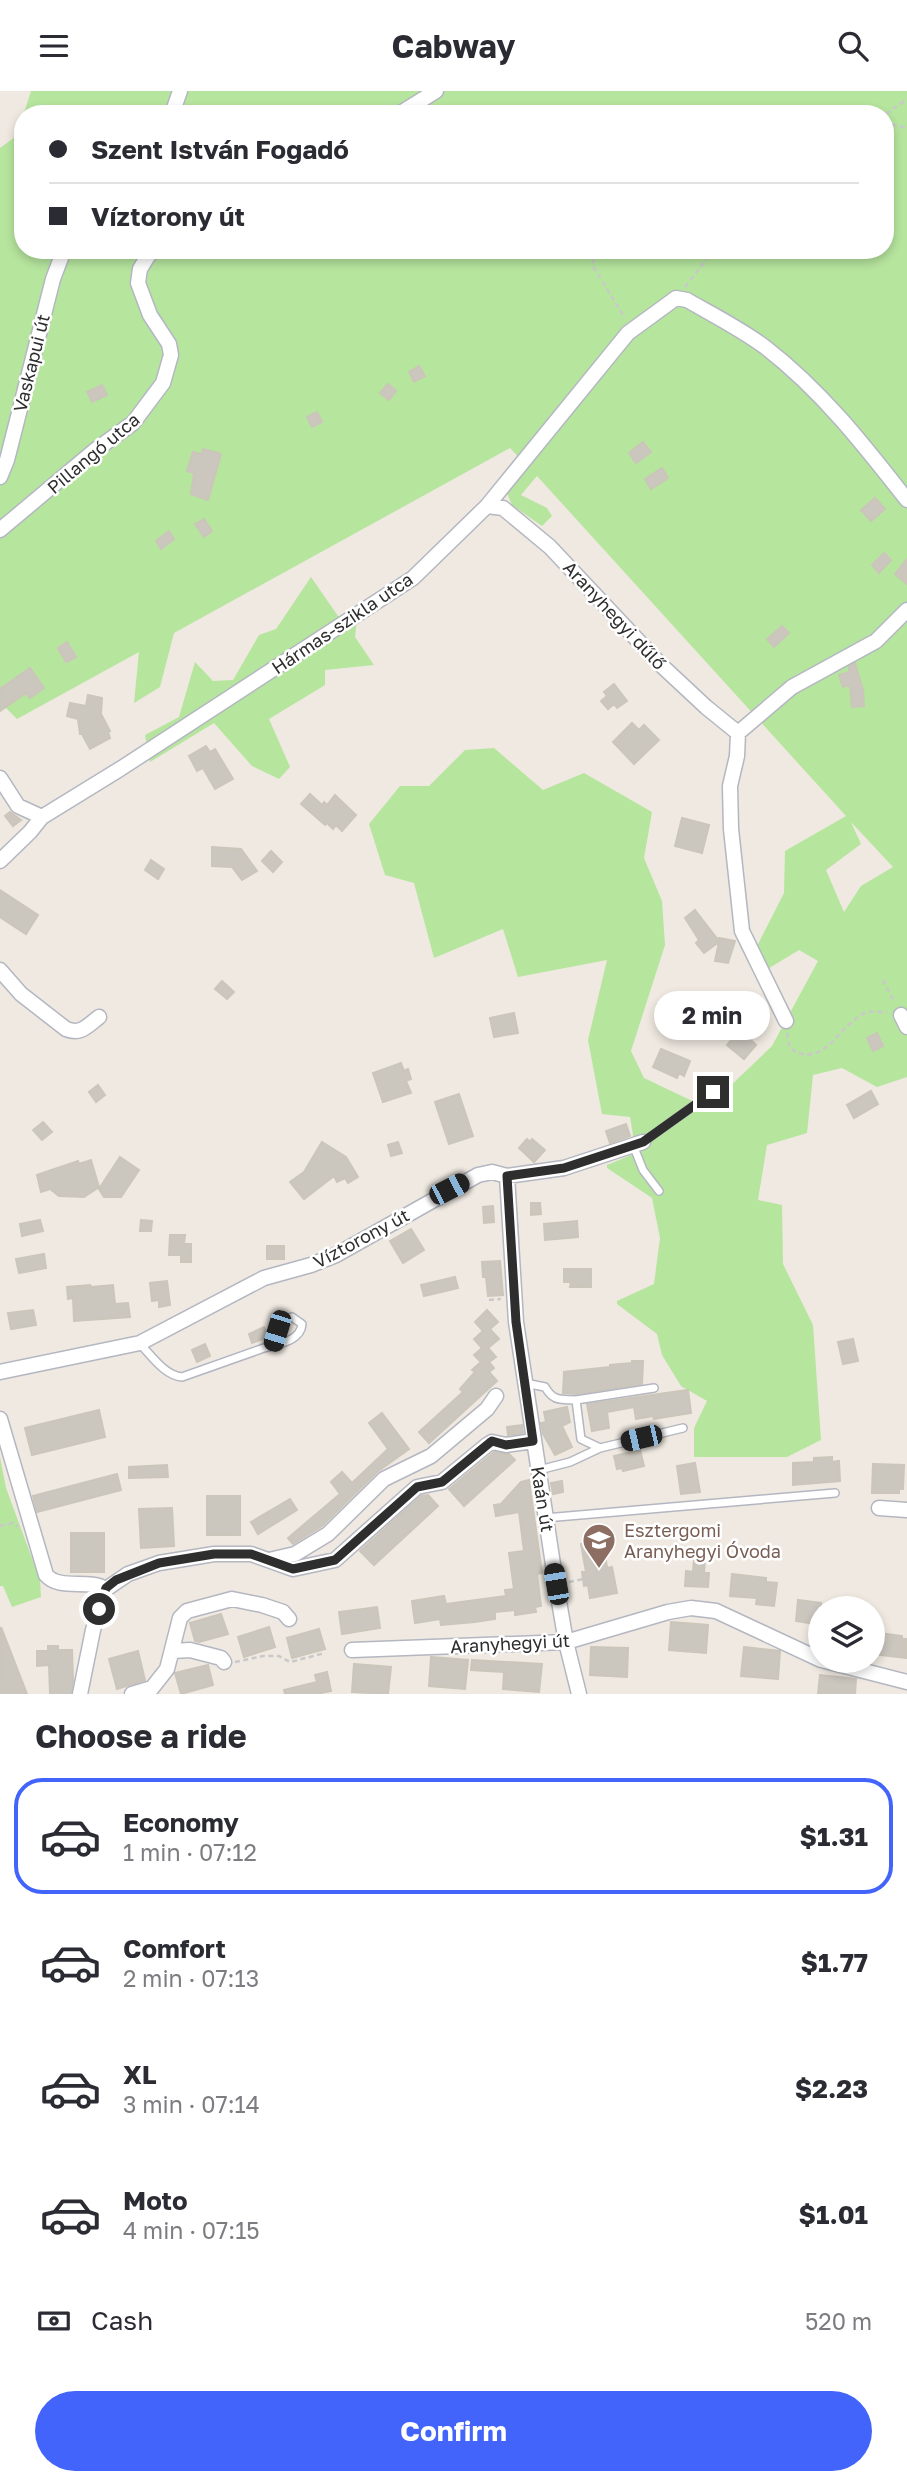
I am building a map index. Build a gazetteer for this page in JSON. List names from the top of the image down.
{
  "streets": {
    "street": [
      "Vaskapui út",
      "Pillangó utca",
      "Aranyhegyi dűlő",
      "Hármas-szikla utca",
      "Víztorony út",
      "Kaán út",
      "Aranyhegyi út"
    ]
  },
  "crossings": [
    ["Aranyhegyi dűlő", "Hármas-szikla utca"],
    ["Víztorony út", "Kaán út"],
    ["Kaán út", "Aranyhegyi út"]
  ],
  "places": {
    "school or university": ["Esztergomi Aranyhegyi Óvoda"]
  },
  "page": {
    "header": "Cabway",
    "banner": ["Szent István Fogadó", "Víztorony út"],
    "bubble": "2 min",
    "heading": "Choose a ride",
    "list": [
      {
        "name": "Economy",
        "note": "1 min · 07:12",
        "value": "$1.31"
      },
      {
        "name": "Comfort",
        "note": "2 min · 07:13",
        "value": "$1.77"
      },
      {
        "name": "XL",
        "note": "3 min · 07:14",
        "value": "$2.23"
      },
      {
        "name": "Moto",
        "note": "4 min · 07:15",
        "value": "$1.01"
      }
    ],
    "pay": ["Cash", "520 m"],
    "buttons": "Confirm"
  }
}
